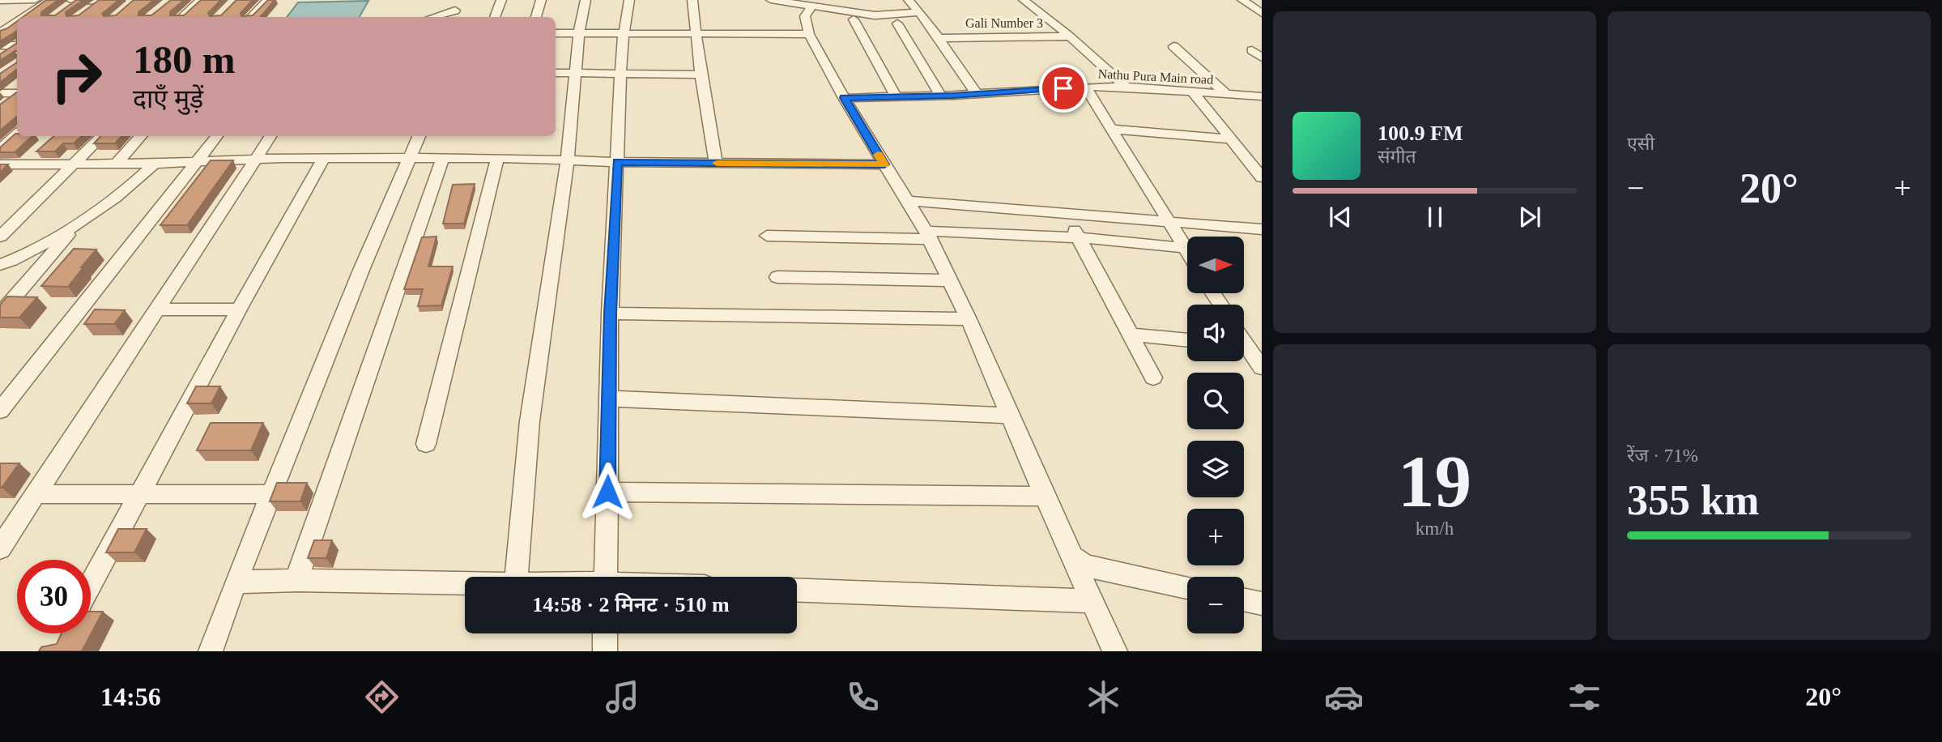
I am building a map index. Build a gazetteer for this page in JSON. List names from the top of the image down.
{
  "streets": {
    "street": ["Gali Number 3", "Nathu Pura Main road"]
  },
  "north": "right",
  "page": {
    "tile": [
      "एसी",
      ["19", "km/h"],
      ["रेंज · 71%", "355 km"]
    ],
    "turn": ["180 m", "दाएँ मुड़ें"],
    "song": ["100.9 FM", "संगीत"],
    "heat": ["−", "20°", "+"],
    "map_buttons": ["+", "−"],
    "limit": "30",
    "trip": "14:58 · 2 मिनट · 510 m",
    "tabs": ["14:56", "20°"]
  }
}
